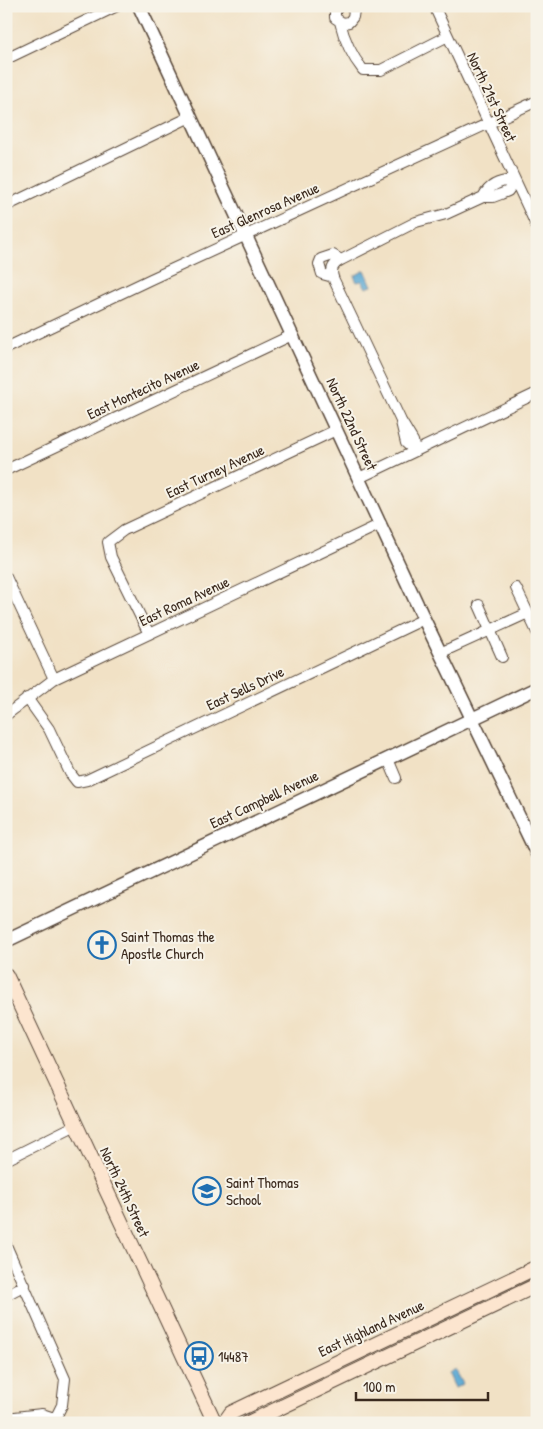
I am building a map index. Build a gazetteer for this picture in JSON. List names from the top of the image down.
{
  "streets": {
    "main road": ["North 24th Street", "East Highland Avenue"],
    "street": [
      "North 21st Street",
      "East Glenrosa Avenue",
      "East Montecito Avenue",
      "North 22nd Street",
      "East Turney Avenue",
      "East Roma Avenue",
      "East Sells Drive",
      "East Campbell Avenue"
    ]
  },
  "crossings": [
    ["North 21st Street", "East Glenrosa Avenue"],
    ["East Glenrosa Avenue", "North 22nd Street"],
    ["East Montecito Avenue", "North 22nd Street"],
    ["North 22nd Street", "East Turney Avenue"],
    ["North 22nd Street", "East Roma Avenue"],
    ["North 22nd Street", "East Sells Drive"],
    ["North 22nd Street", "East Campbell Avenue"],
    ["East Turney Avenue", "East Roma Avenue"],
    ["East Roma Avenue", "East Sells Drive"]
  ],
  "places": {
    "church": ["Saint Thomas the Apostle Church"],
    "school or university": ["Saint Thomas School"],
    "bus stop": ["14487"]
  },
  "scale_bar": "100 m"
}
